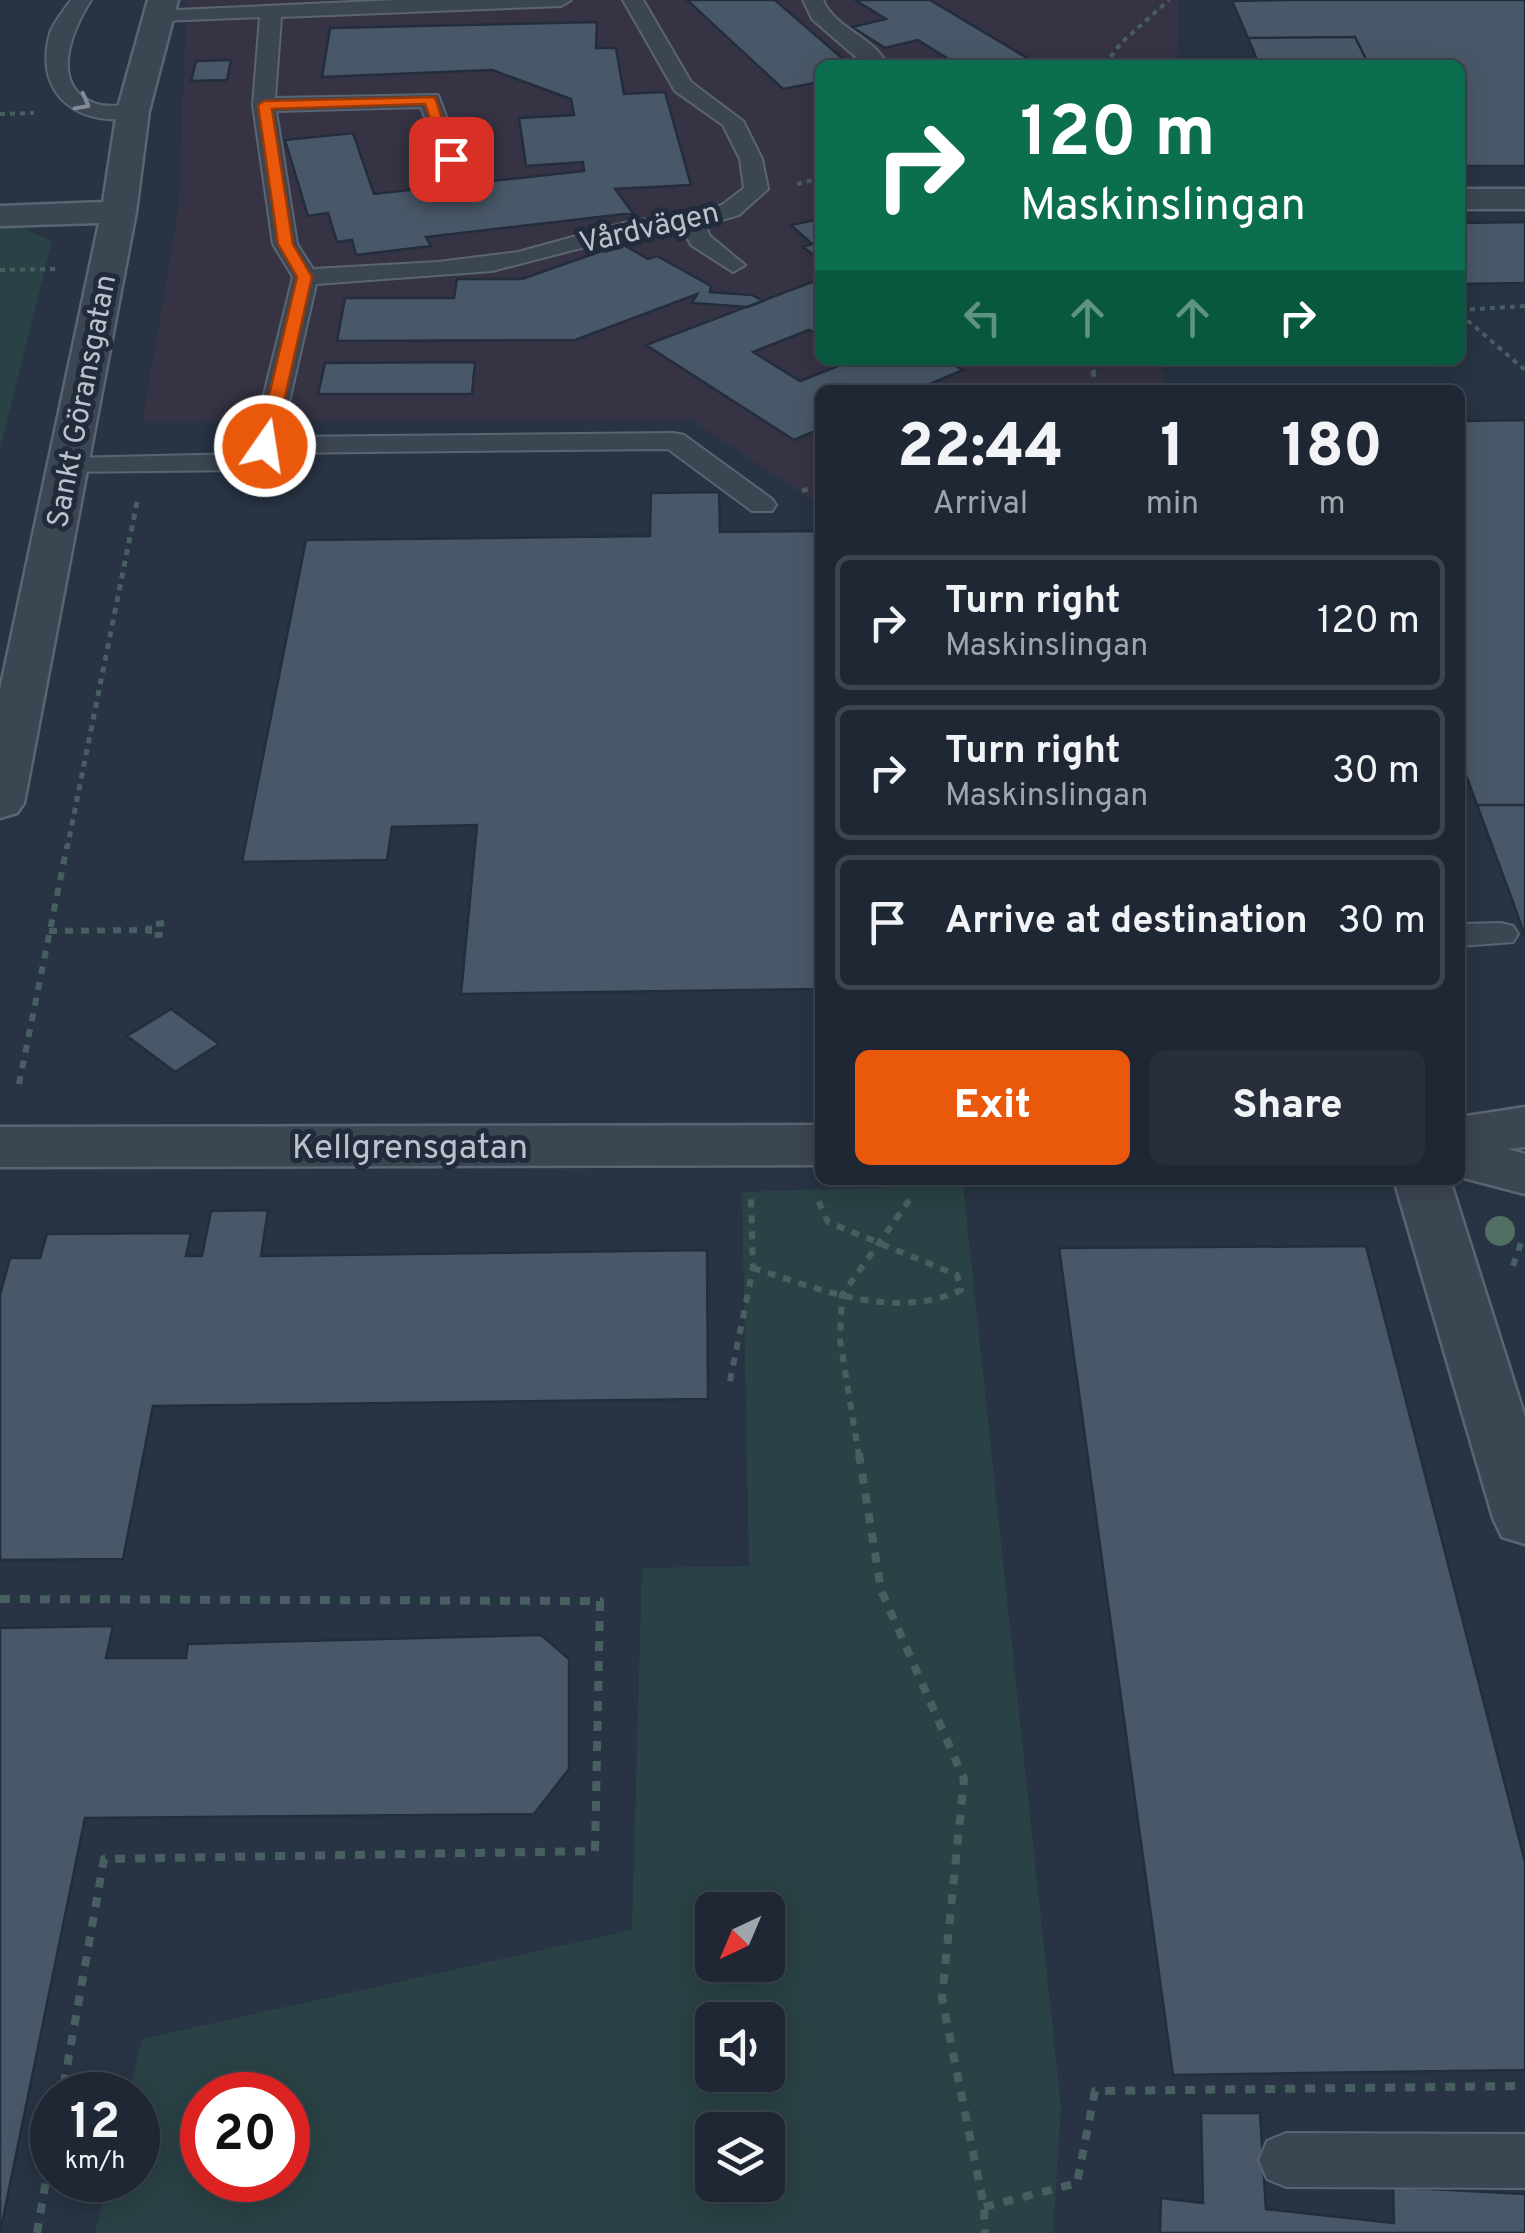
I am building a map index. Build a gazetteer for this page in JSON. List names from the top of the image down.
{
  "streets": {
    "street": ["Sankt Göransgatan", "Kellgrensgatan"],
    "lane": ["Vårdvägen"]
  },
  "north": "bottom left",
  "page": {
    "turn": ["120 m", "Maskinslingan"],
    "eta": [
      "22:44",
      "Arrival",
      "1",
      "min",
      "180",
      "m"
    ],
    "list": [
      {
        "name": "Turn right",
        "note": "Maskinslingan",
        "value": "120 m"
      },
      {
        "name": "Turn right",
        "note": "Maskinslingan",
        "value": "30 m"
      },
      {
        "name": "Arrive at destination",
        "value": "30 m"
      }
    ],
    "buttons": ["Exit", "Share"],
    "speed": "12 km/h",
    "limit": "20"
  }
}
